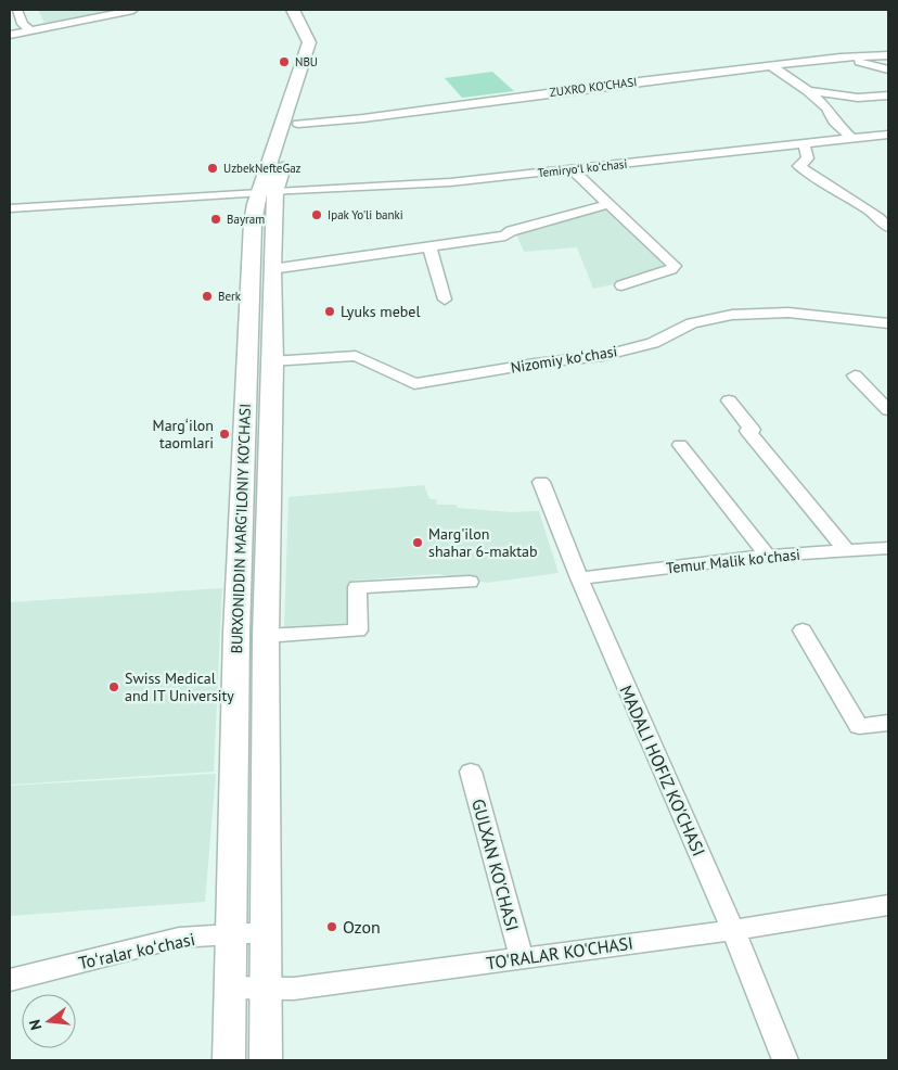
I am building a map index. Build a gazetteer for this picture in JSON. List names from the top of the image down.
{
  "streets": {
    "main road": ["BURXONIDDIN MARG’ILONIY KO’CHASI"],
    "street": [
      "ZUXRO KO'CHASI",
      "Temiryoʻl koʻchasi",
      "Nizomiy koʻchasi",
      "Temur Malik koʻchasi",
      "MADALI HOFIZ KO'CHASI",
      "GULXAN KO'CHASI",
      "Toʻralar koʻchasi",
      "TO'RALAR KO'CHASI"
    ]
  },
  "crossings": [
    ["Temiryoʻl koʻchasi", "BURXONIDDIN MARG’ILONIY KO’CHASI"],
    ["Nizomiy koʻchasi", "BURXONIDDIN MARG’ILONIY KO’CHASI"],
    ["BURXONIDDIN MARG’ILONIY KO’CHASI", "Toʻralar koʻchasi"],
    ["BURXONIDDIN MARG’ILONIY KO’CHASI", "TO'RALAR KO'CHASI"],
    ["Temur Malik koʻchasi", "MADALI HOFIZ KO'CHASI"],
    ["MADALI HOFIZ KO'CHASI", "TO'RALAR KO'CHASI"],
    ["GULXAN KO'CHASI", "TO'RALAR KO'CHASI"]
  ],
  "places": [
    "NBU",
    "UzbekNefteGaz",
    "Ipak Yo'li banki",
    "Bayram",
    "Berk",
    "Lyuks mebel",
    "Margʻilon taomlari",
    "Marg'ilon shahar 6-maktab",
    "Swiss Medical and IT University",
    "Ozon"
  ],
  "north": "left"
}
